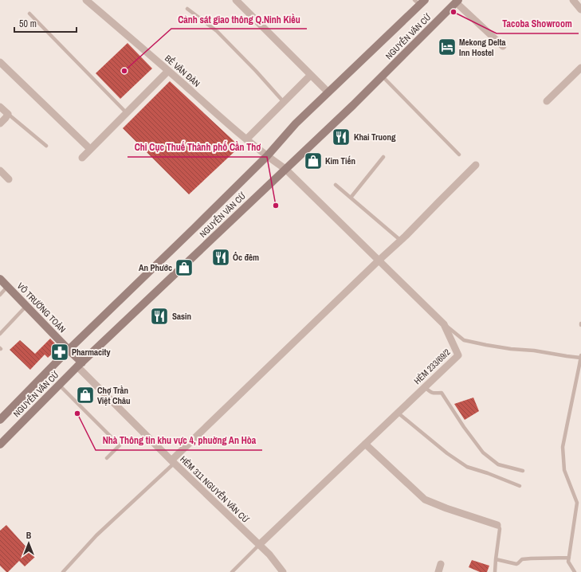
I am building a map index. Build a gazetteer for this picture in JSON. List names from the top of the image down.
{
  "streets": {
    "main road": ["NGUYỄN VĂN CỪ", "VÕ TRƯỜNG TOẢN"],
    "street": ["BẾ VĂN ĐÀN", "HẺM 233/69/2", "HẺM 311 NGUYỄN VĂN CỪ"]
  },
  "crossings": [
    ["NGUYỄN VĂN CỪ", "BẾ VĂN ĐÀN"],
    ["NGUYỄN VĂN CỪ", "VÕ TRƯỜNG TOẢN"],
    ["NGUYỄN VĂN CỪ", "HẺM 233/69/2"],
    ["NGUYỄN VĂN CỪ", "HẺM 311 NGUYỄN VĂN CỪ"],
    ["BẾ VĂN ĐÀN", "HẺM 233/69/2"],
    ["VÕ TRƯỜNG TOẢN", "HẺM 311 NGUYỄN VĂN CỪ"],
    ["HẺM 233/69/2", "HẺM 311 NGUYỄN VĂN CỪ"]
  ],
  "places": {
    "other": [
      "Tacoba Showroom",
      "Cảnh sát giao thông Q.Ninh Kiều",
      "Chi Cục Thuế Thành phố Cần Thơ",
      "Nhà Thông tin khu vực 4, phuờng An Hòa"
    ],
    "hotel": ["Mekong Delta Inn Hostel"],
    "restaurant": ["Khai Truong", "Ốc đêm", "Sasin"],
    "shop": ["Kim Tiến", "An Phước", "Chợ Trần Việt Châu"],
    "pharmacy": ["Pharmacity"]
  },
  "scale_bar": "50 m",
  "north": "top"
}
